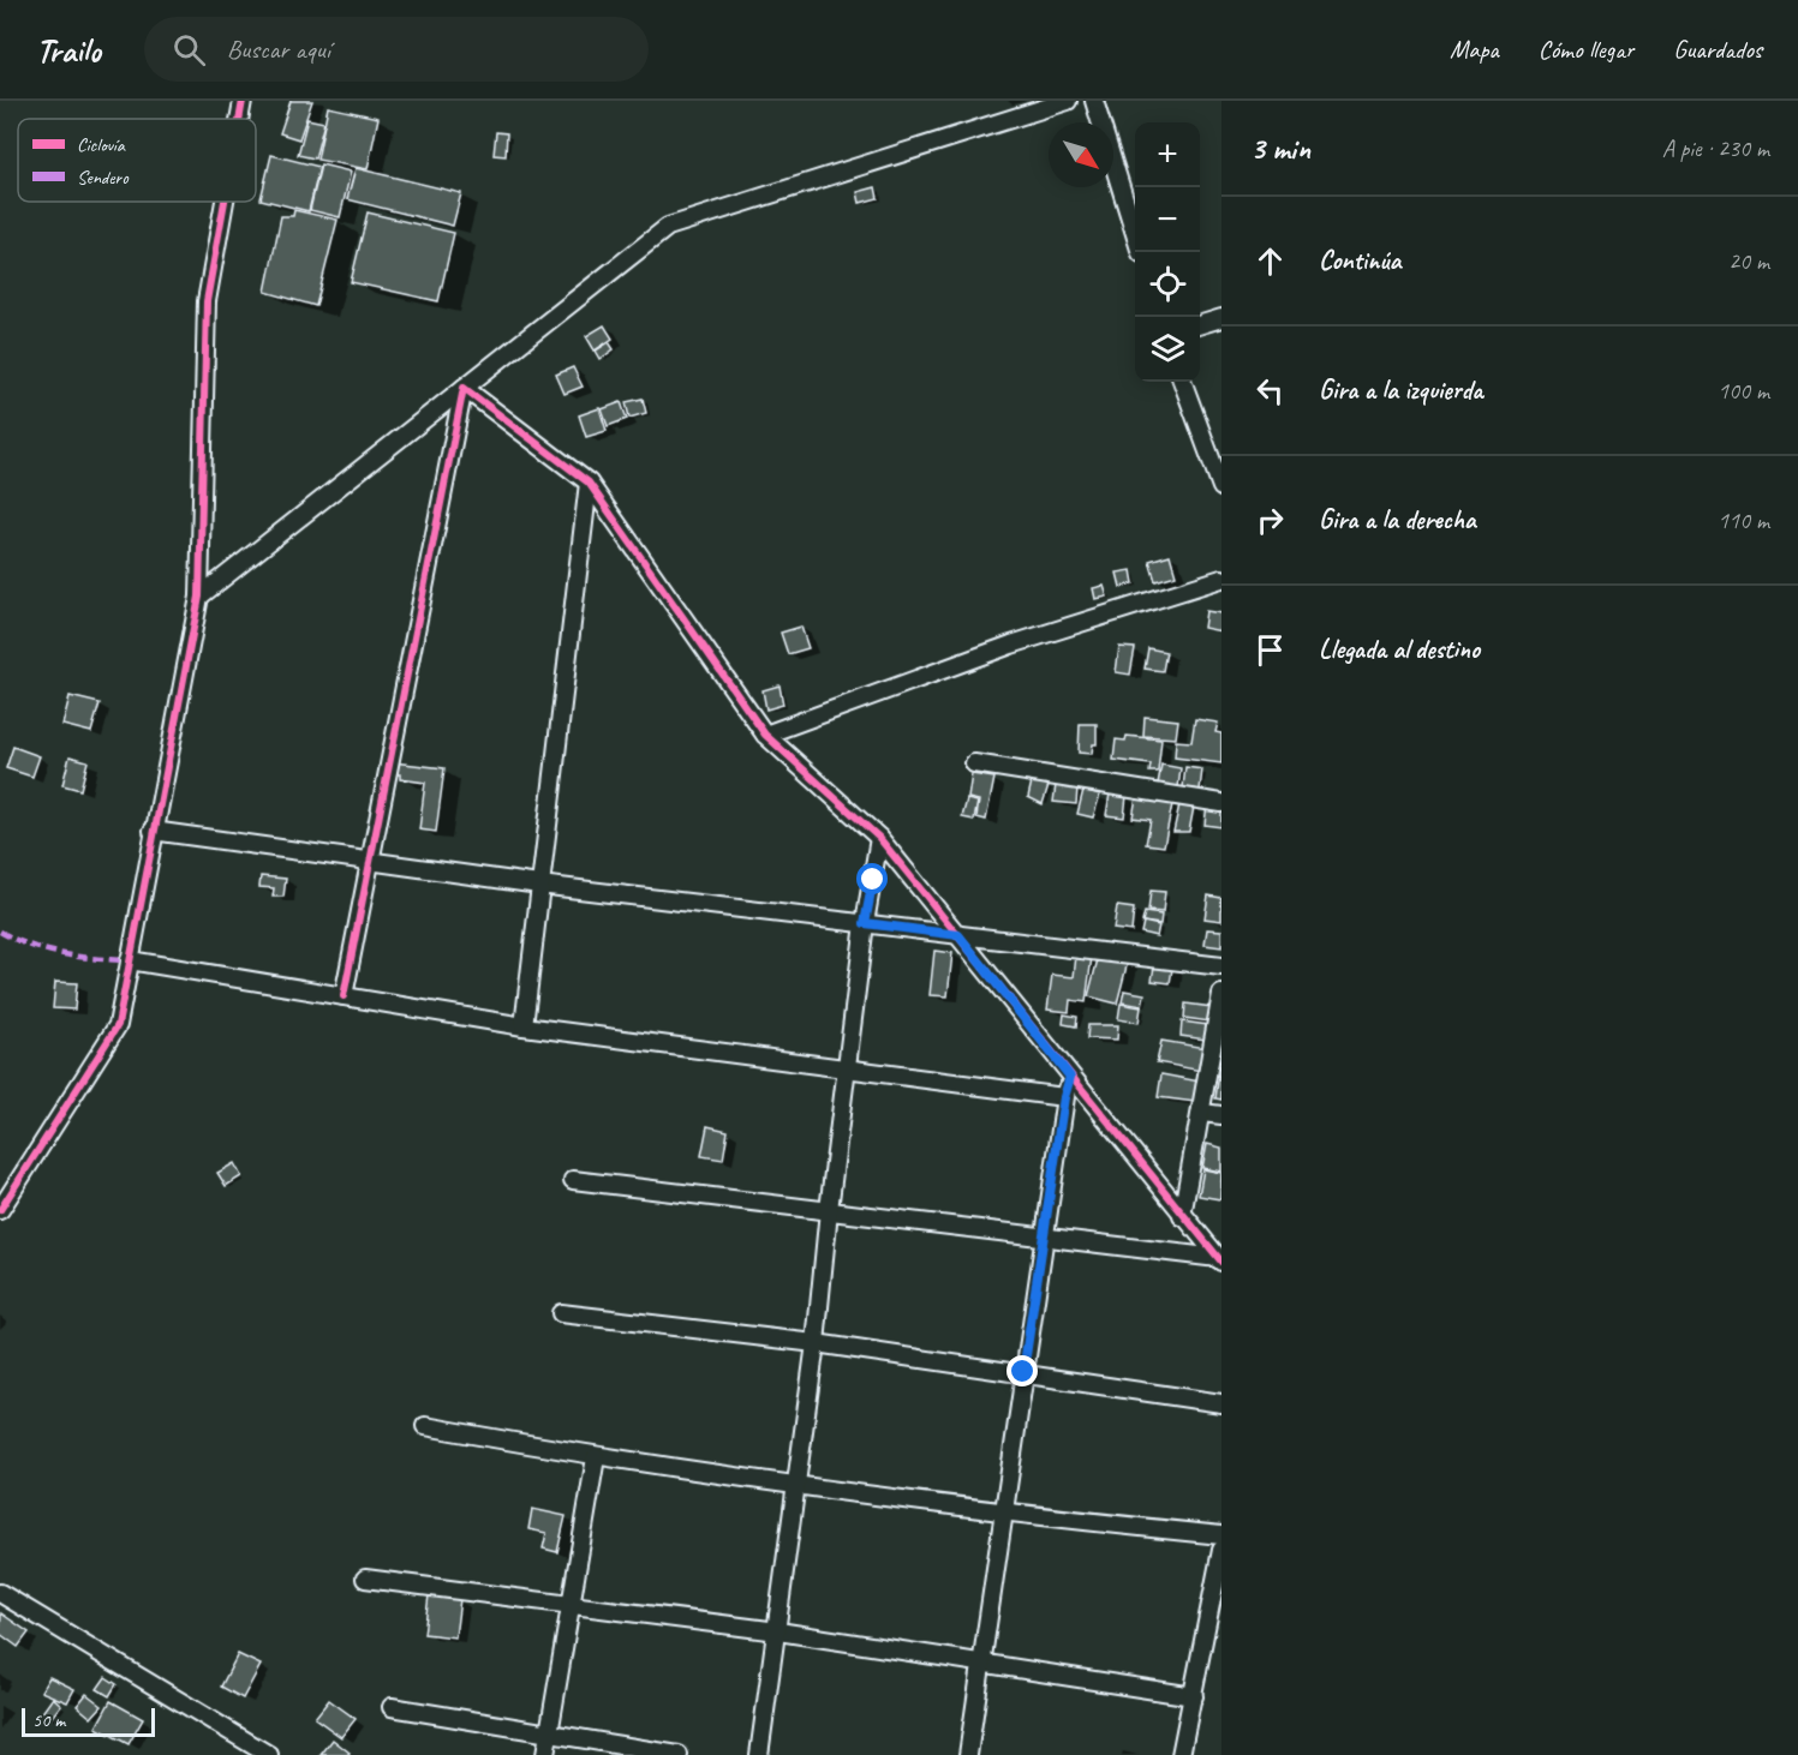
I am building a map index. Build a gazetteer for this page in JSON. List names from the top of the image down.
{
  "legend": ["Ciclovía", "Sendero"],
  "scale_bar": "50 m",
  "north": "bottom right",
  "page": {
    "header": "Trailo",
    "search": "Buscar aquí",
    "nav": ["Mapa", "Cómo llegar", "Guardados"],
    "heading": ["3 min", "A pie · 230 m"],
    "map_buttons": ["+", "−"],
    "list": [
      ["Continúa", "20 m"],
      ["Gira a la izquierda", "100 m"],
      ["Gira a la derecha", "110 m"],
      "Llegada al destino"
    ],
    "scale": "50 m"
  }
}
